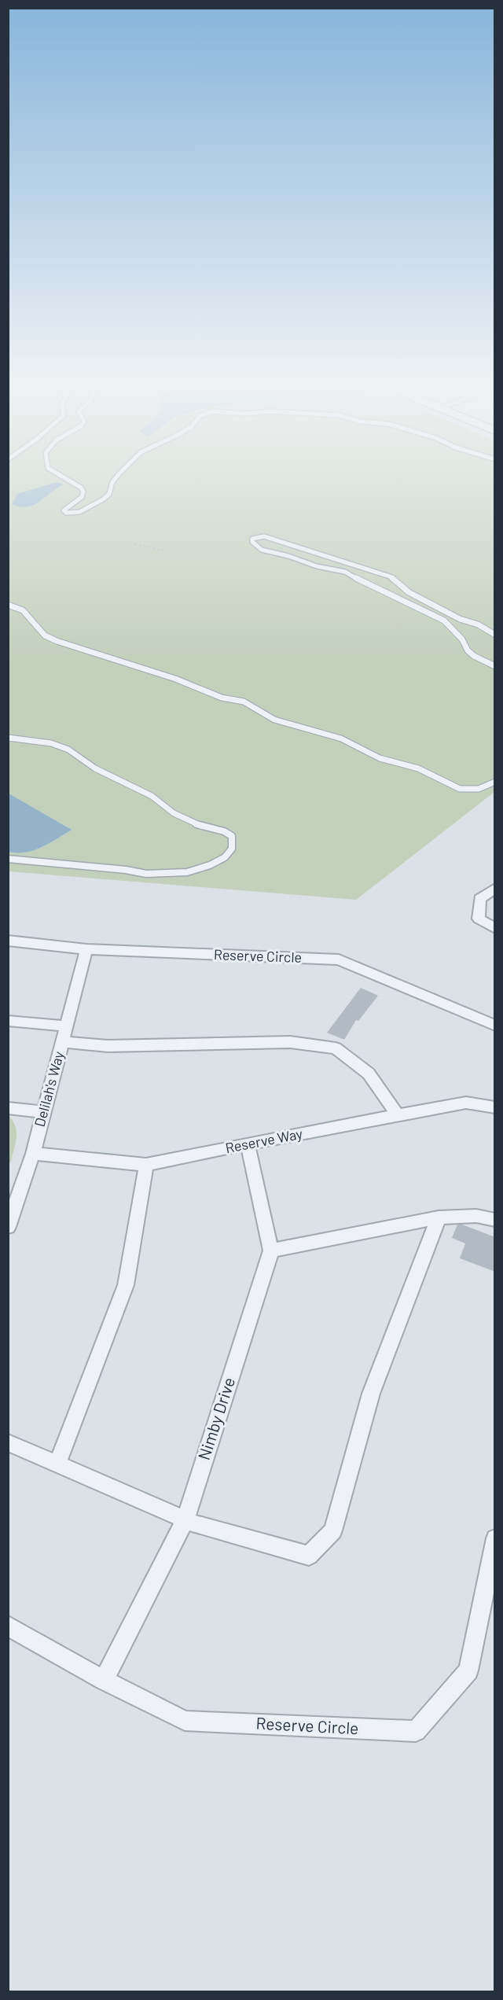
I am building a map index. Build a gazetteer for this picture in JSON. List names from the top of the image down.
{
  "streets": {
    "street": [
      "Reserve Circle",
      "Delilah's Way",
      "Reserve Way",
      "Nimby Drive"
    ]
  },
  "crossings": [
    ["Reserve Circle", "Delilah's Way"],
    ["Reserve Circle", "Nimby Drive"],
    ["Delilah's Way", "Reserve Way"]
  ]
}
